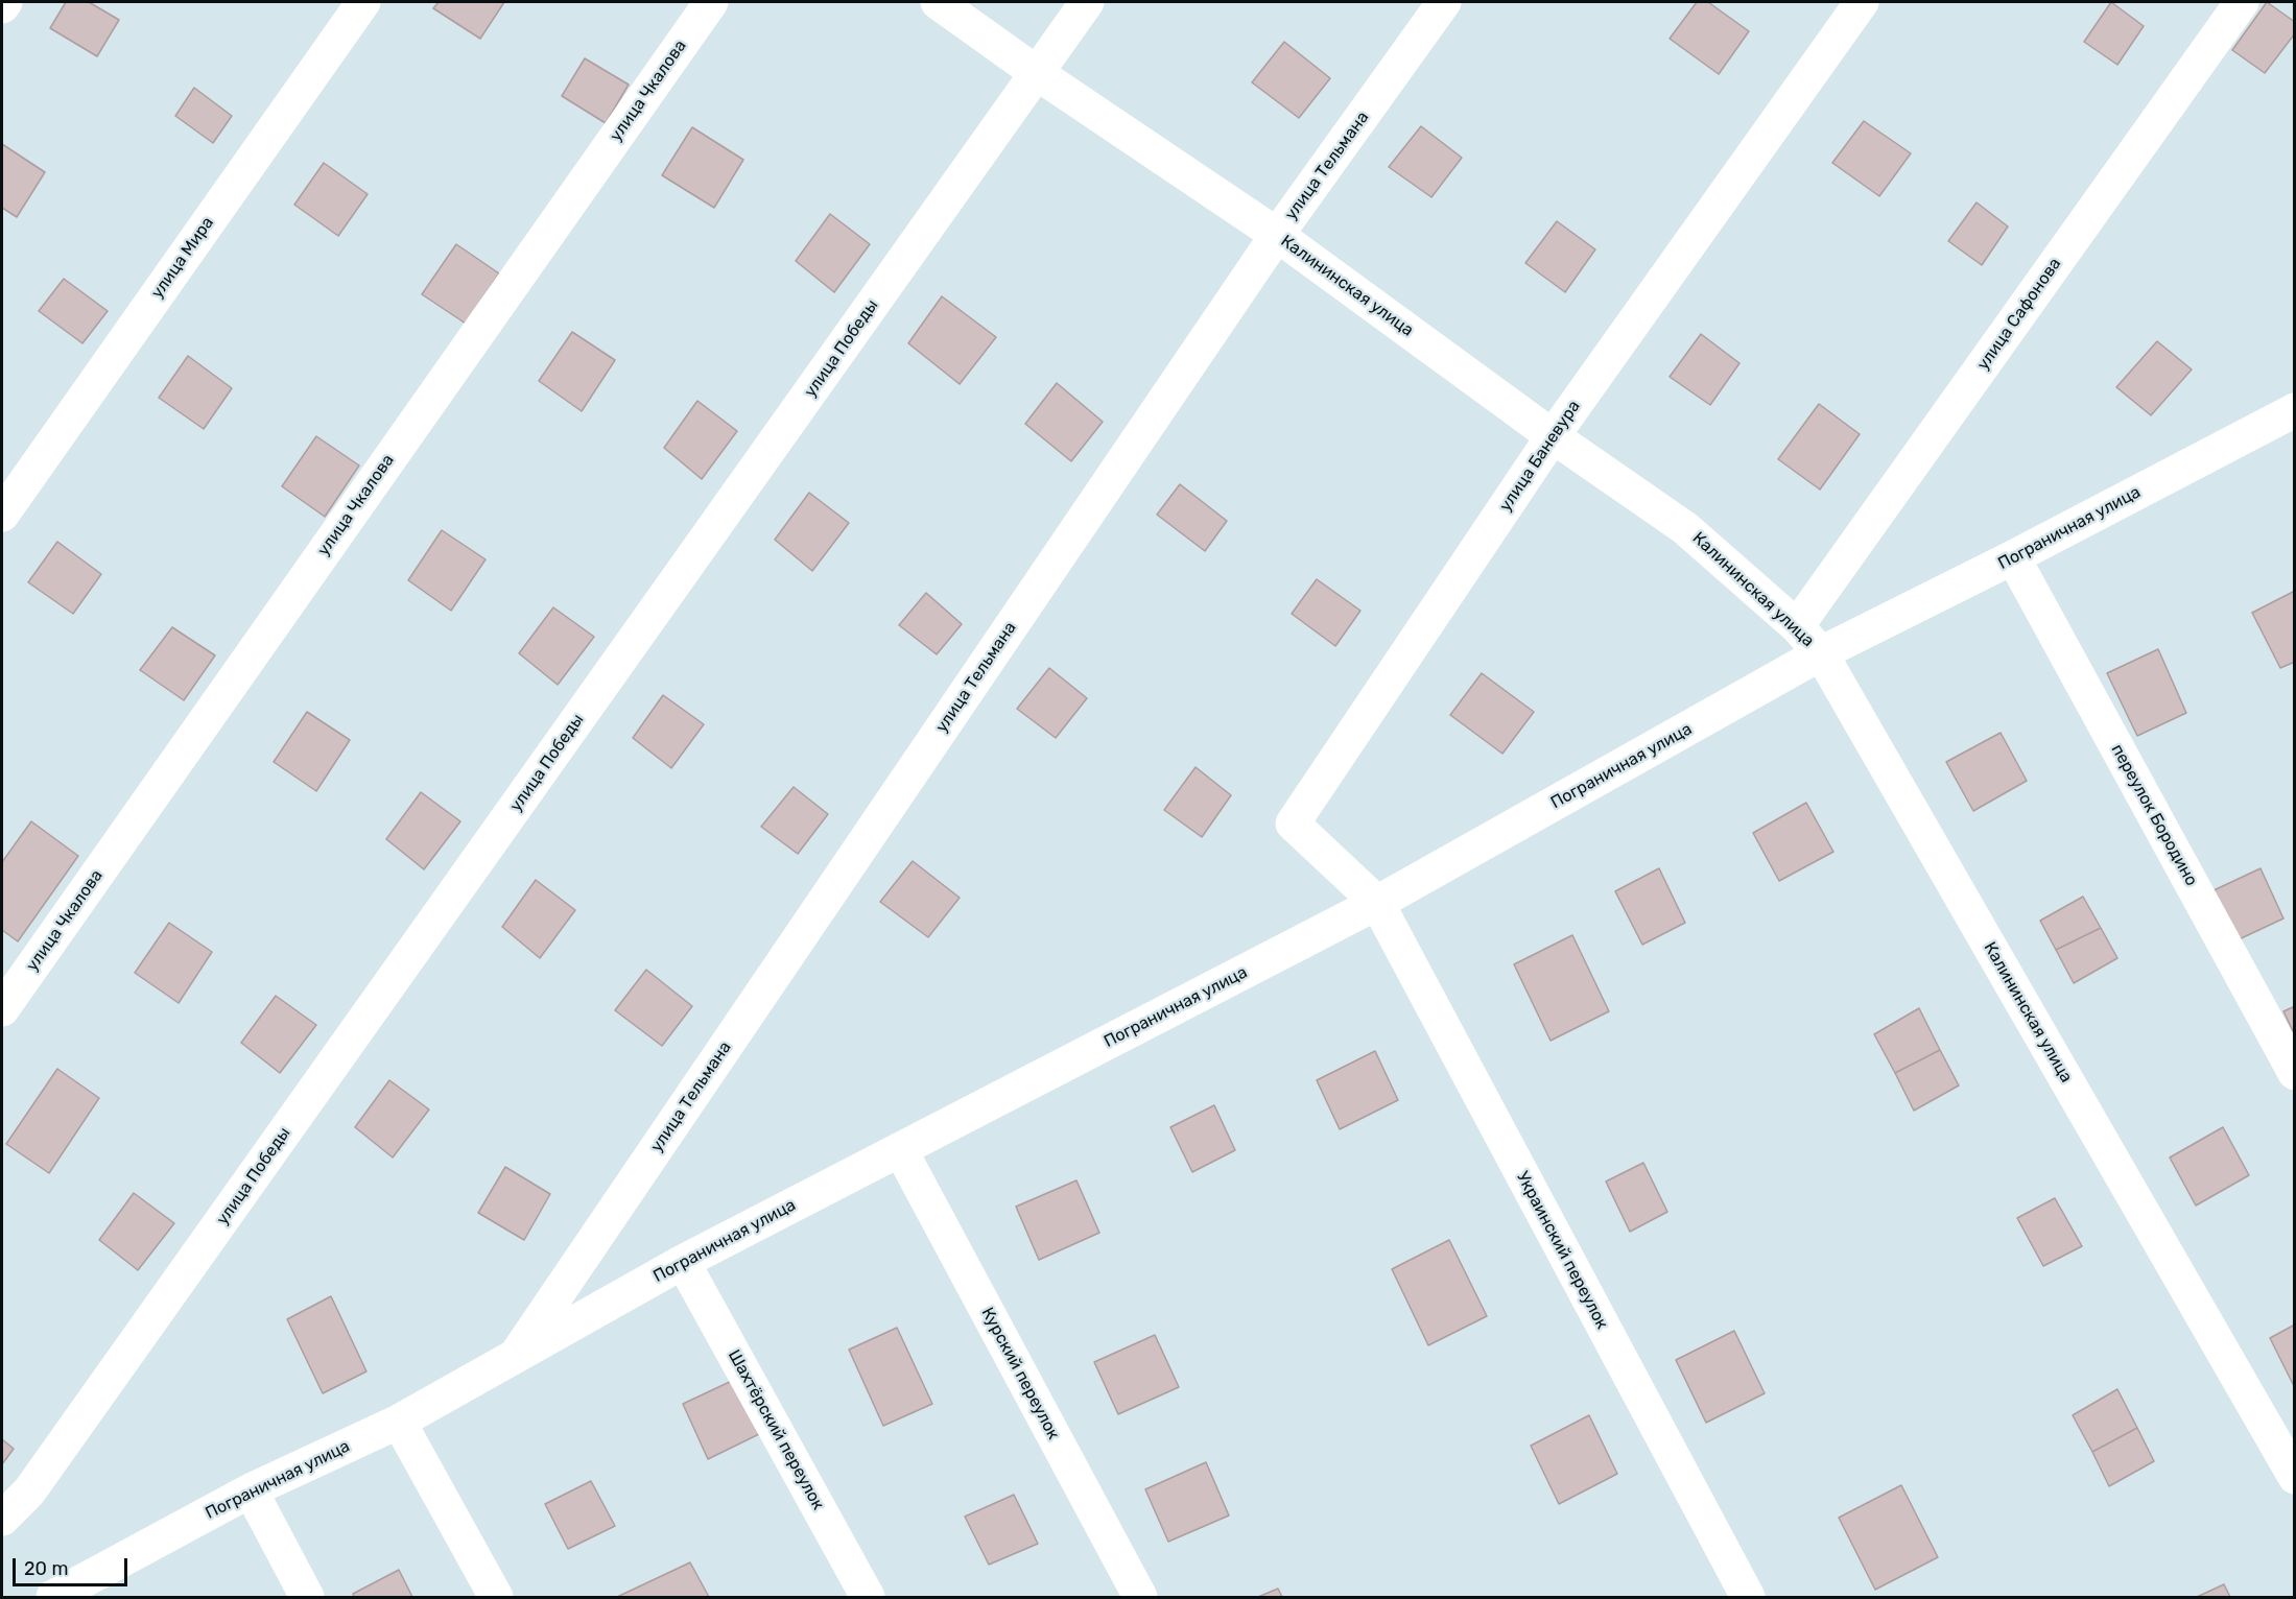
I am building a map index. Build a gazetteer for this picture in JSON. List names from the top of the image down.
{
  "streets": {
    "street": [
      "улица Чкалова",
      "улица Тельмана",
      "улица Мира",
      "Калининская улица",
      "улица Сафонова",
      "улица Победы",
      "улица Баневура",
      "Пограничная улица",
      "переулок Бородино",
      "Украинский переулок",
      "Курский переулок",
      "Шахтёрский переулок"
    ]
  },
  "crossings": [
    ["улица Тельмана", "Калининская улица"],
    ["улица Тельмана", "Пограничная улица"],
    ["Калининская улица", "улица Сафонова"],
    ["Калининская улица", "улица Победы"],
    ["Калининская улица", "улица Баневура"],
    ["Калининская улица", "Пограничная улица"],
    ["улица Баневура", "Пограничная улица"],
    ["улица Баневура", "Украинский переулок"],
    ["Пограничная улица", "переулок Бородино"],
    ["Пограничная улица", "Украинский переулок"],
    ["Пограничная улица", "Курский переулок"],
    ["Пограничная улица", "Шахтёрский переулок"]
  ],
  "scale_bar": "20 m"
}
